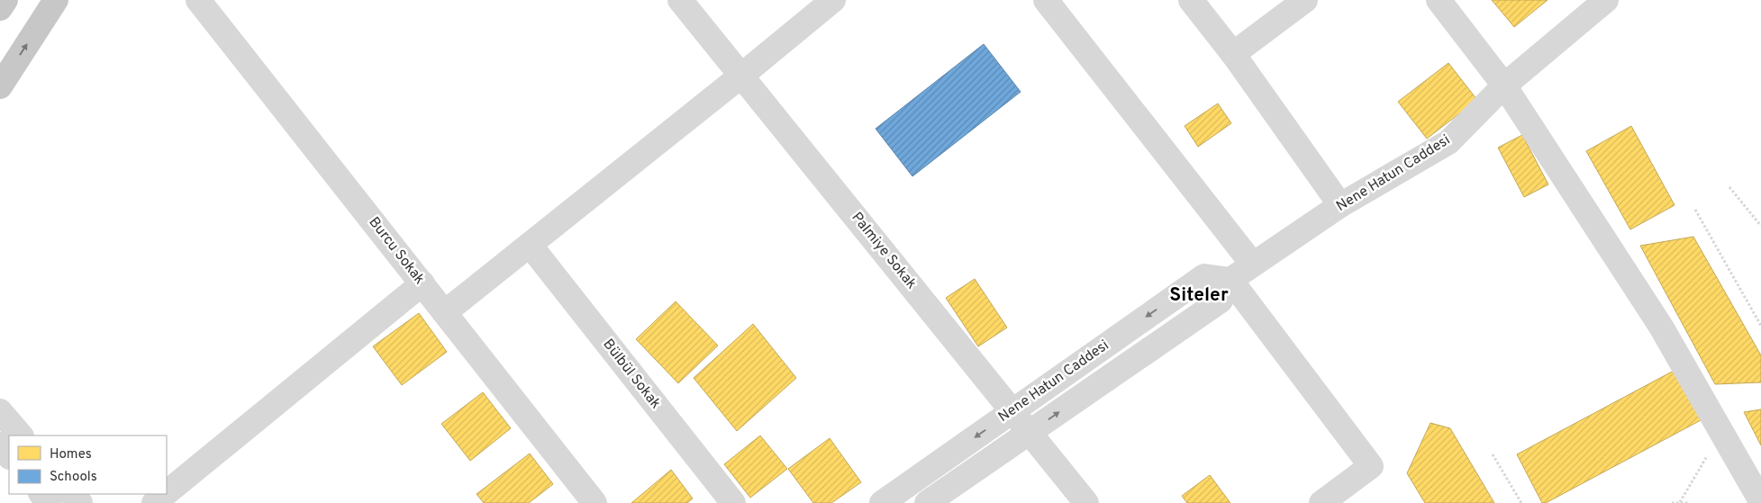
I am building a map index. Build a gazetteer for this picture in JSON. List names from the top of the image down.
{
  "streets": {
    "street": [
      "Nene Hatun Caddesi",
      "Burcu Sokak",
      "Palmiye Sokak",
      "Bülbül Sokak"
    ]
  },
  "crossings": [
    ["Nene Hatun Caddesi", "Palmiye Sokak"]
  ],
  "districts": ["Siteler"],
  "legend": ["Homes", "Schools"]
}
